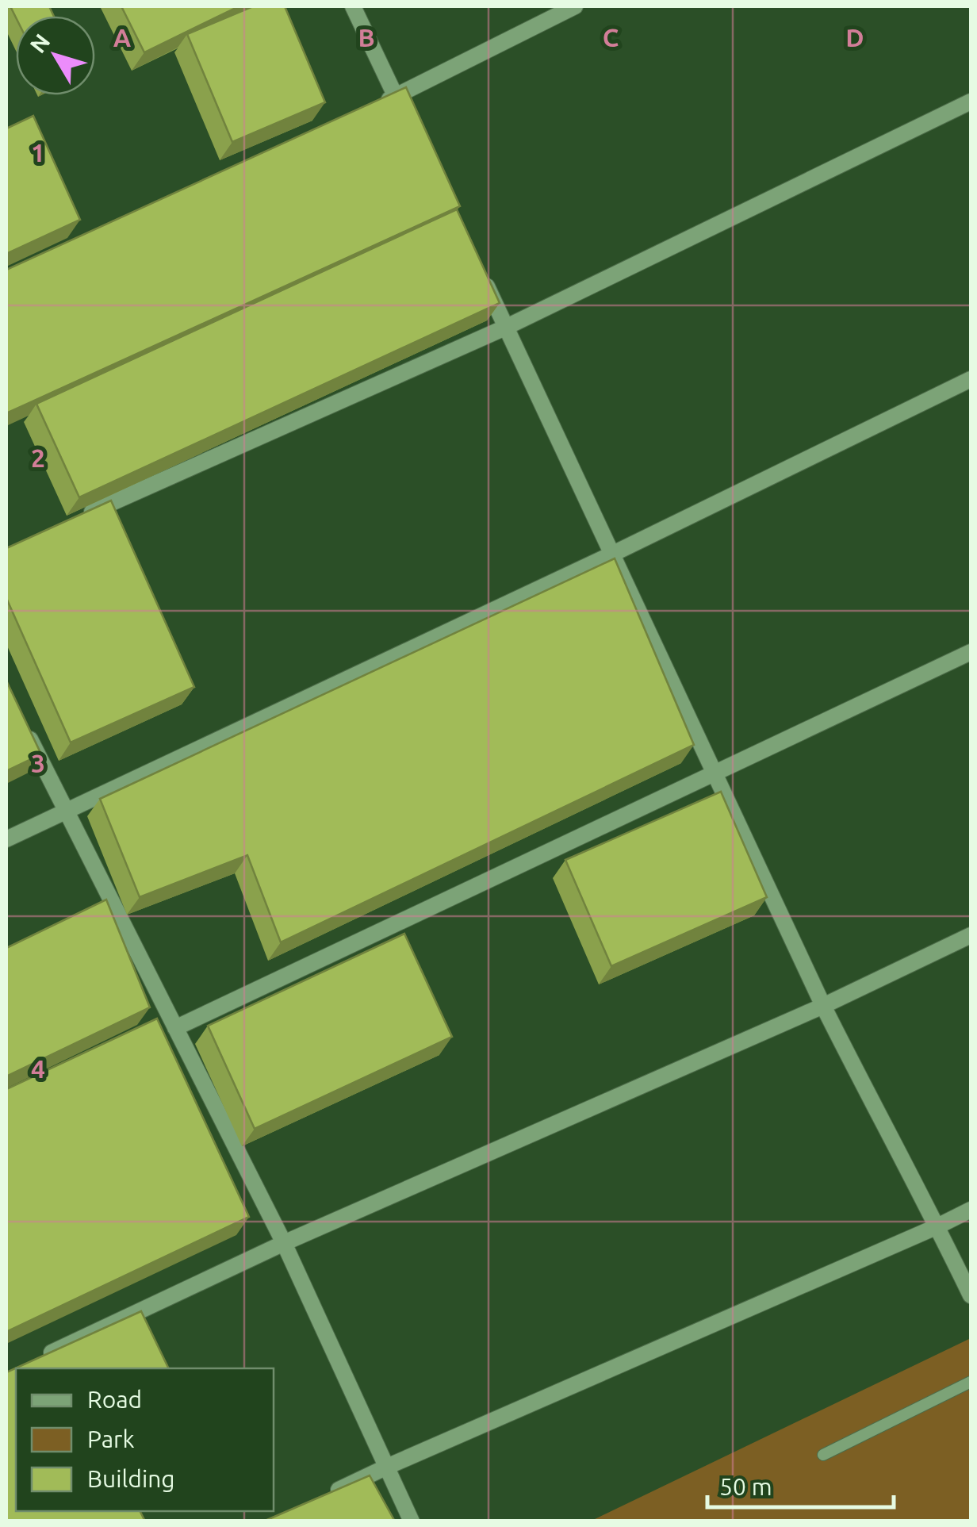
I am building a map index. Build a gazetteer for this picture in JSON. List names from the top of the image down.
{
  "legend": ["Road", "Park", "Building"],
  "scale_bar": "50 m",
  "north": "top left",
  "grid": {
    "columns": [
      "A",
      "B",
      "C",
      "D"
    ],
    "rows": [
      "1",
      "2",
      "3",
      "4"
    ]
  }
}
